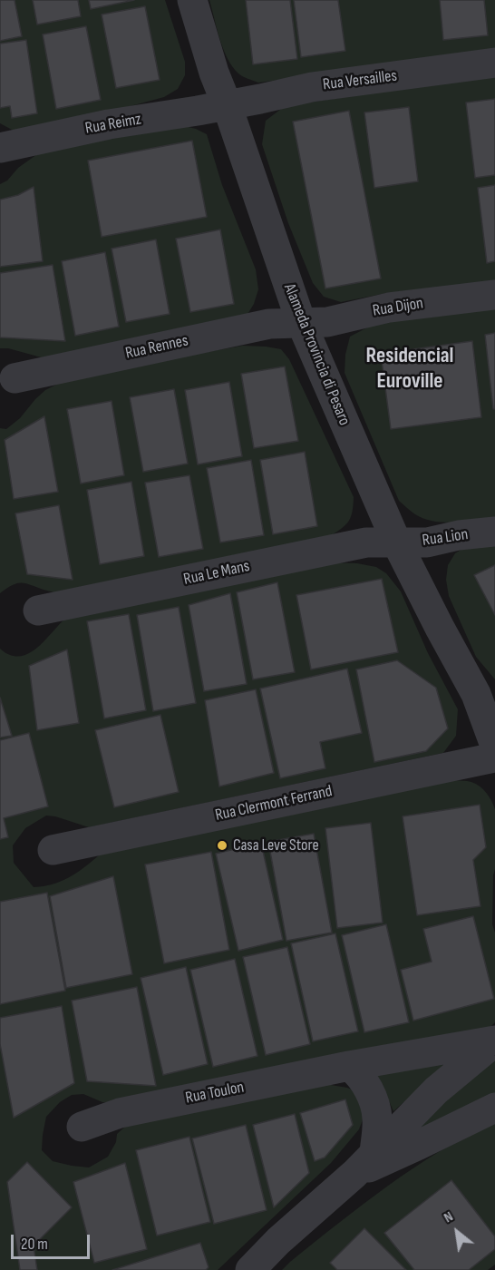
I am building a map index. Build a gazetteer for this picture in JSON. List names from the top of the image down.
{
  "streets": {
    "street": [
      "Rua Versailles",
      "Rua Reimz",
      "Rua Dijon",
      "Rua Rennes",
      "Alameda Provincia di Pesaro",
      "Rua Lion",
      "Rua Le Mans",
      "Rua Clermont Ferrand",
      "Rua Toulon"
    ]
  },
  "crossings": [
    ["Rua Versailles", "Rua Reimz"],
    ["Rua Versailles", "Alameda Provincia di Pesaro"],
    ["Rua Reimz", "Alameda Provincia di Pesaro"],
    ["Rua Dijon", "Rua Rennes"],
    ["Rua Dijon", "Alameda Provincia di Pesaro"],
    ["Rua Rennes", "Alameda Provincia di Pesaro"],
    ["Alameda Provincia di Pesaro", "Rua Lion"],
    ["Alameda Provincia di Pesaro", "Rua Le Mans"],
    ["Rua Lion", "Rua Le Mans"]
  ],
  "districts": ["Residencial Euroville"],
  "places": ["Casa Leve Store"],
  "scale_bar": "20 m",
  "north": "top left"
}
